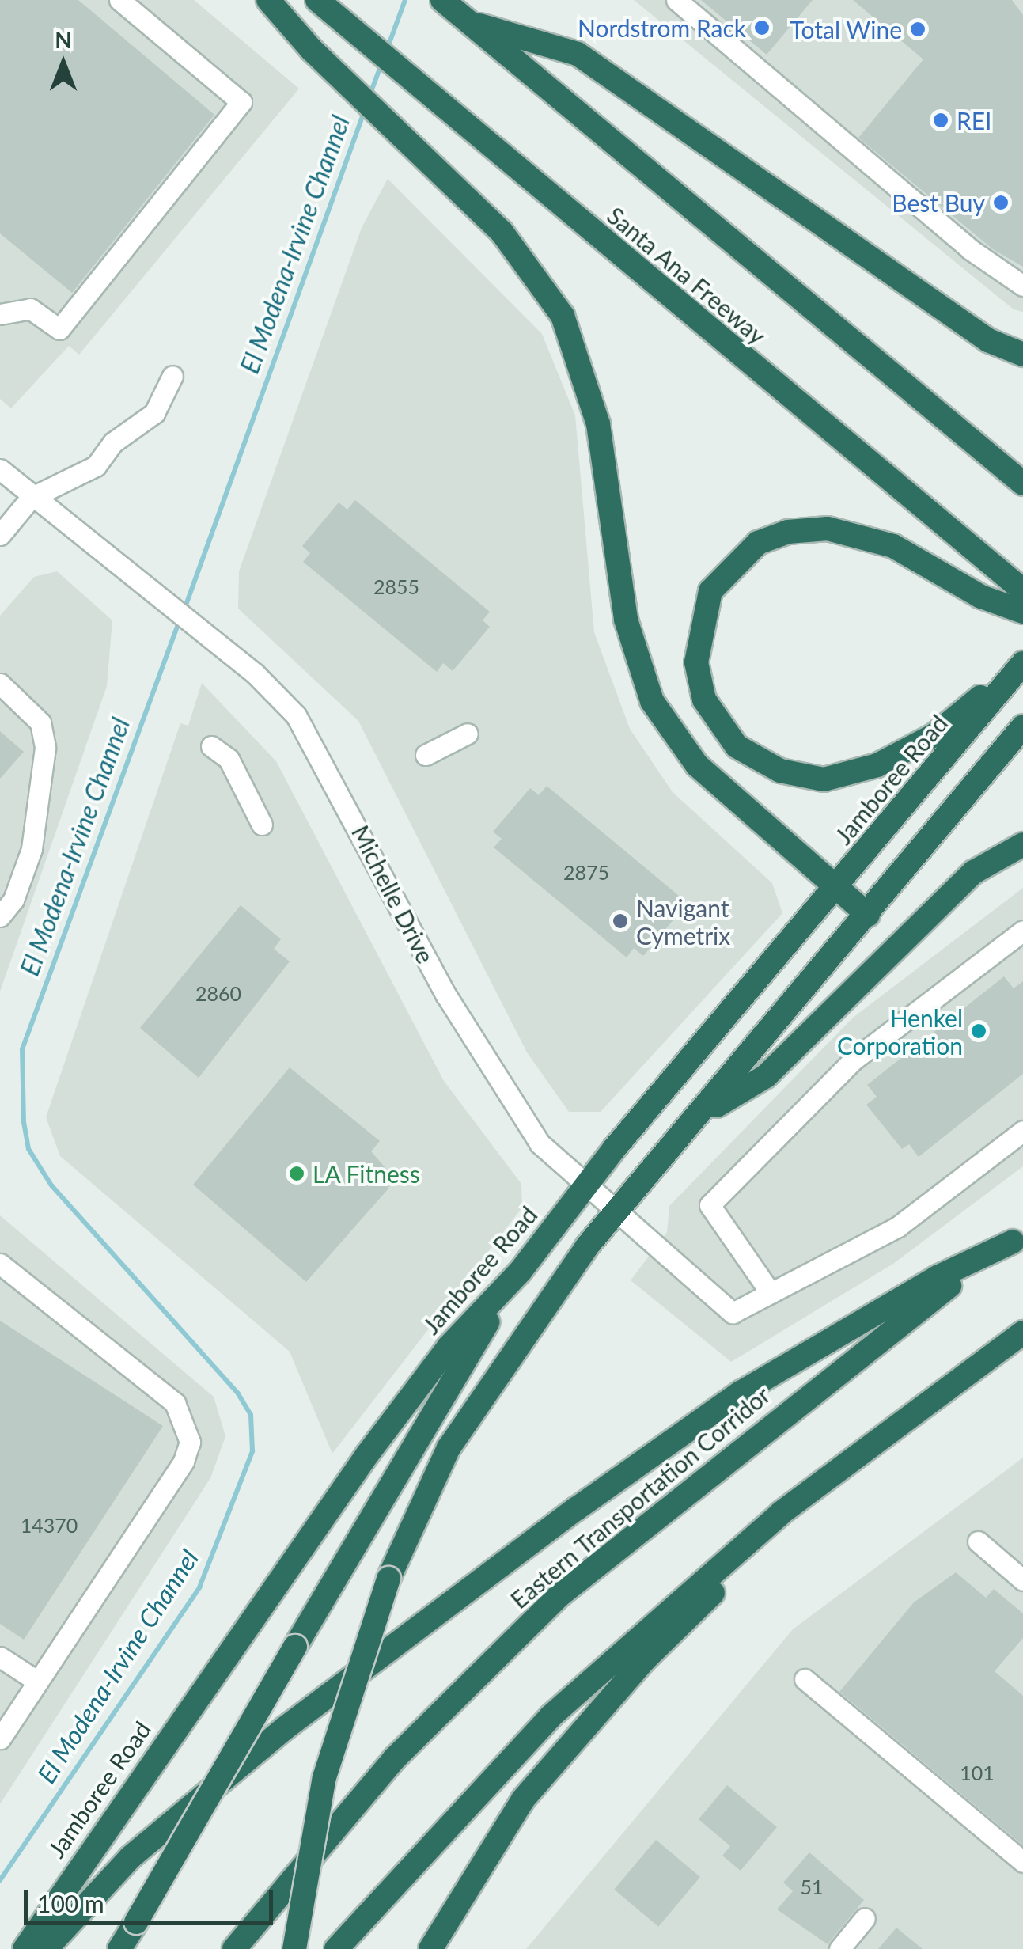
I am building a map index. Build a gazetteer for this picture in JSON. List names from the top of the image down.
{
  "streets": {
    "highway": ["Santa Ana Freeway", "Jamboree Road", "Eastern Transportation Corridor"],
    "street": ["Michelle Drive"]
  },
  "crossings": [
    ["Jamboree Road", "Michelle Drive"]
  ],
  "water": ["El Modena-Irvine Channel"],
  "places": [
    "Nordstrom Rack",
    "Total Wine",
    "REI",
    "Best Buy",
    "Navigant Cymetrix",
    "Henkel Corporation",
    "LA Fitness"
  ],
  "house_numbers": [
    "2855",
    "2875",
    "2860",
    "14370",
    "101",
    "51"
  ],
  "scale_bar": "100 m",
  "north": "top"
}
